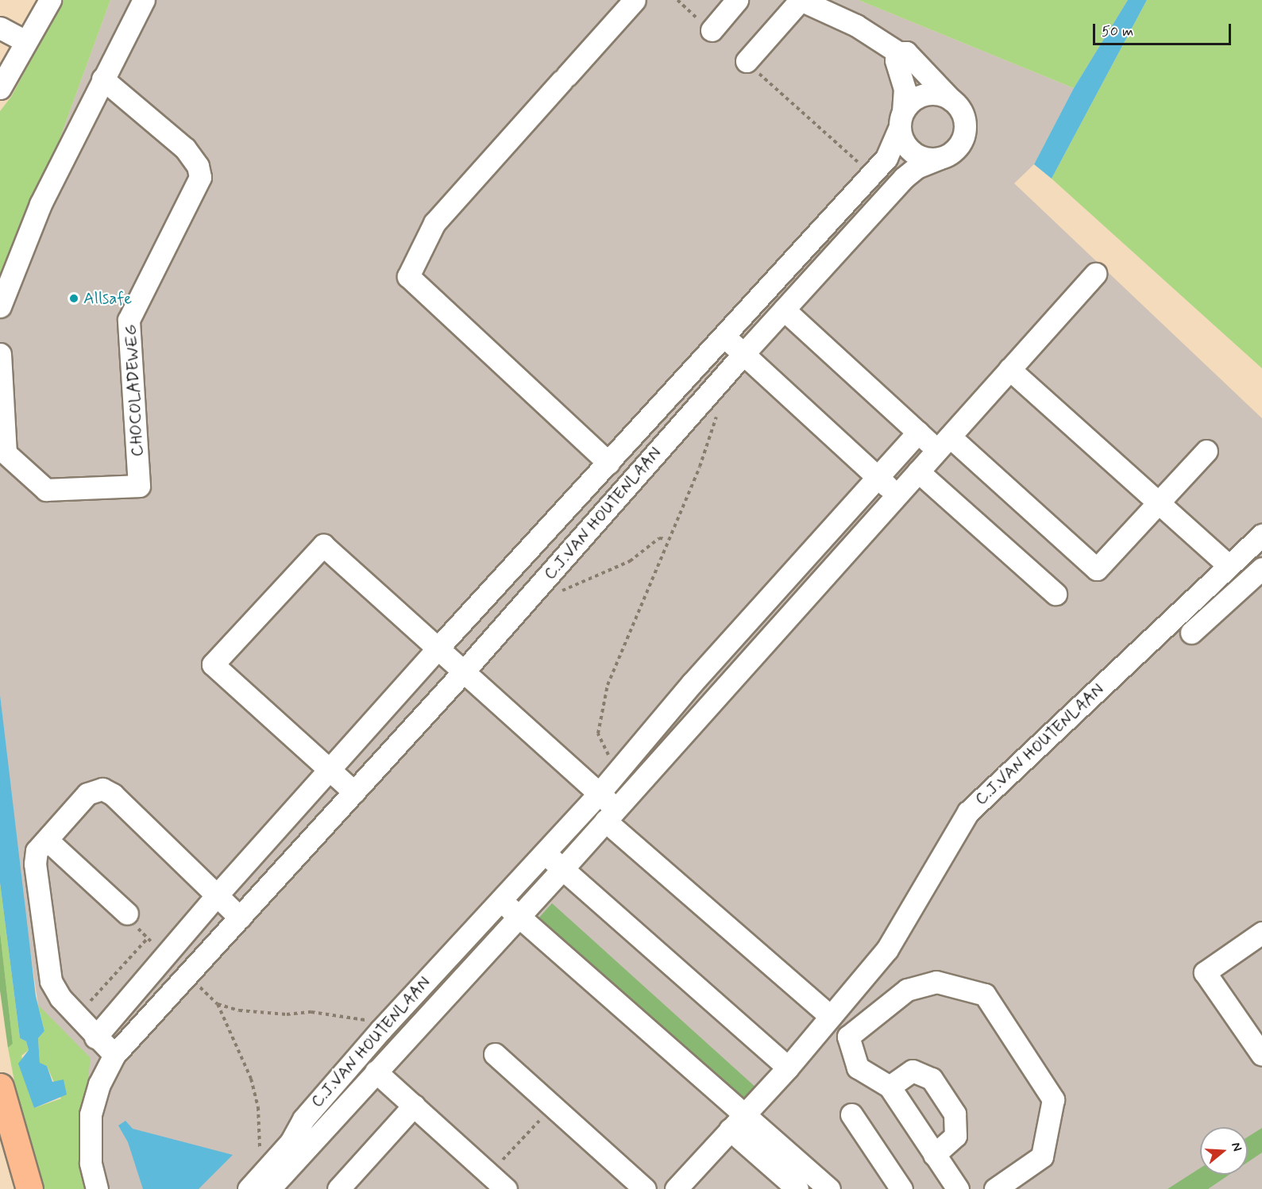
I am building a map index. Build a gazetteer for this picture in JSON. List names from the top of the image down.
{
  "streets": {
    "street": ["CHOCOLADEWEG", "C.J.VAN HOUTENLAAN"]
  },
  "places": ["Allsafe"],
  "scale_bar": "50 m",
  "north": "right"
}
